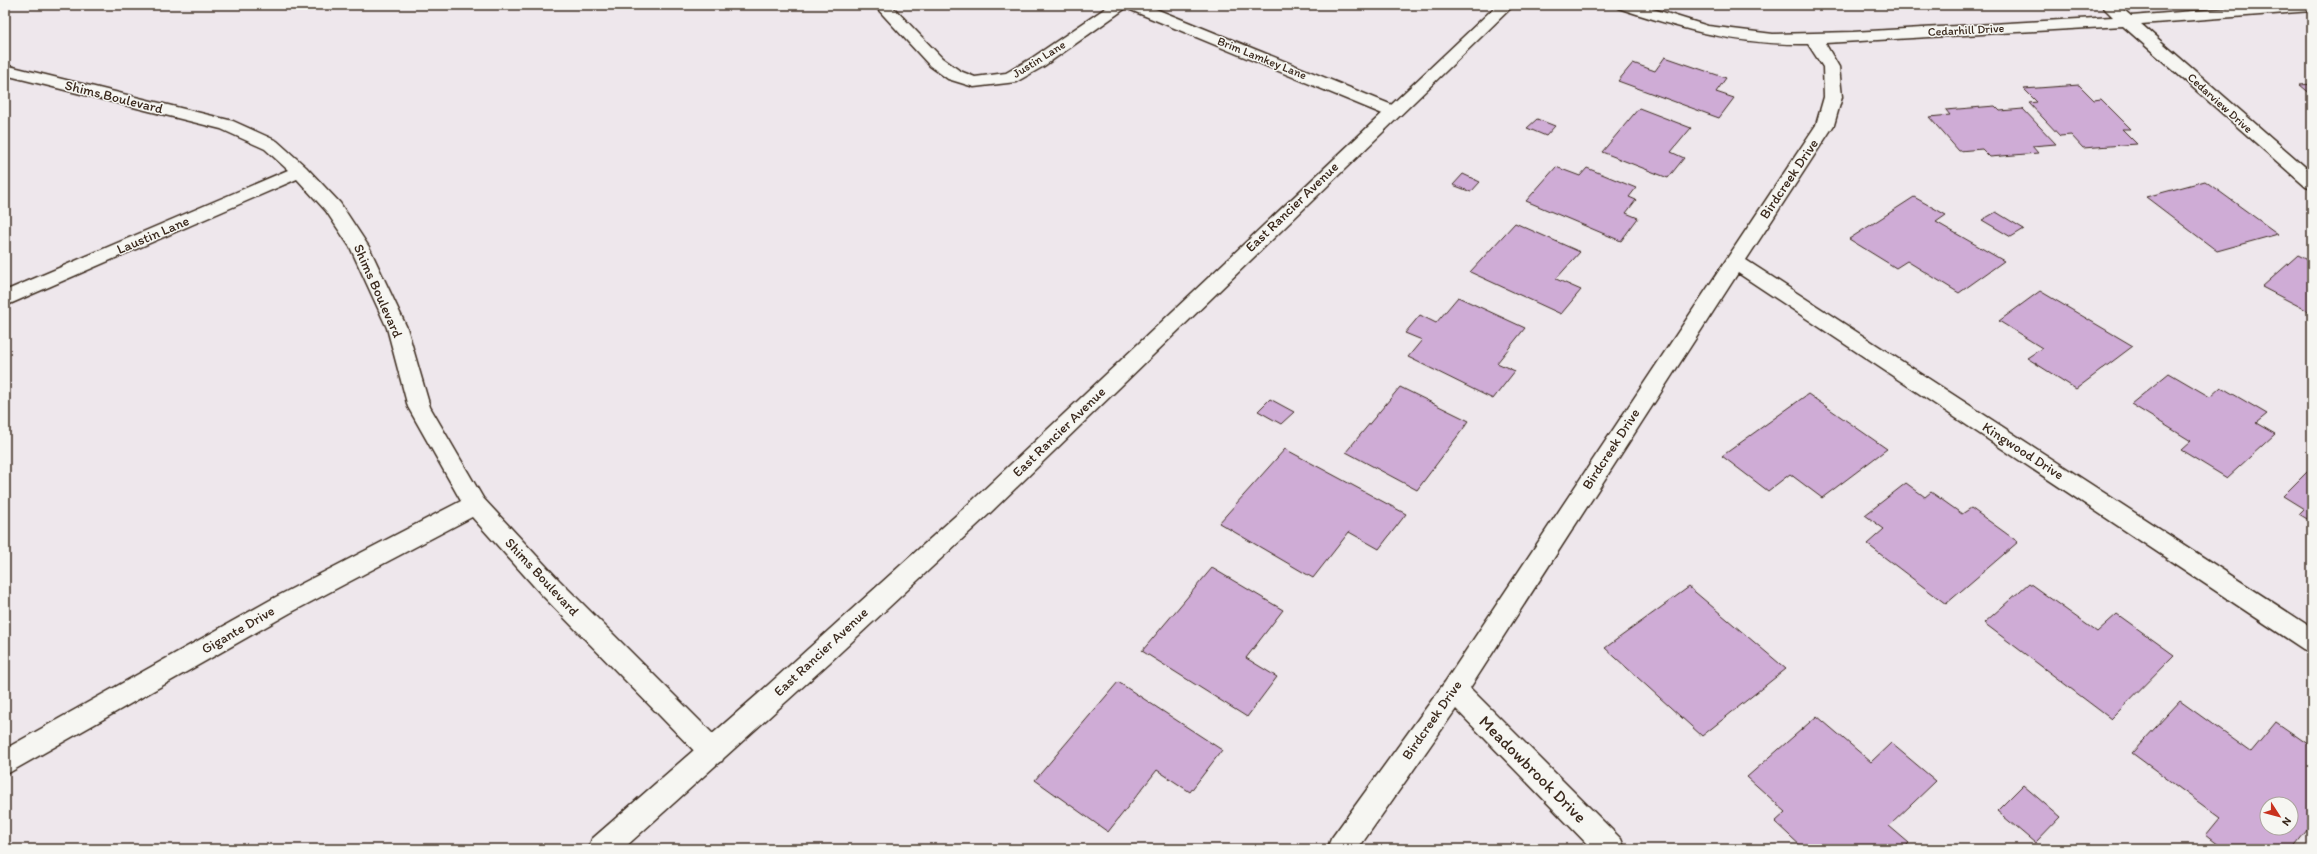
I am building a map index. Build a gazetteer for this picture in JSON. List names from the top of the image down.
{
  "streets": {
    "street": [
      "Cedarhill Drive",
      "Brim Lamkey Lane",
      "Justin Lane",
      "Shims Boulevard",
      "Cedarview Drive",
      "Birdcreek Drive",
      "East Rancier Avenue",
      "Laustin Lane",
      "Kingwood Drive",
      "Gigante Drive",
      "Meadowbrook Drive"
    ]
  },
  "crossings": [
    ["Cedarhill Drive", "Cedarview Drive"],
    ["Cedarhill Drive", "Birdcreek Drive"],
    ["Brim Lamkey Lane", "East Rancier Avenue"],
    ["Shims Boulevard", "East Rancier Avenue"],
    ["Shims Boulevard", "Laustin Lane"],
    ["Shims Boulevard", "Gigante Drive"],
    ["Birdcreek Drive", "Kingwood Drive"],
    ["Birdcreek Drive", "Meadowbrook Drive"]
  ],
  "north": "bottom right"
}
